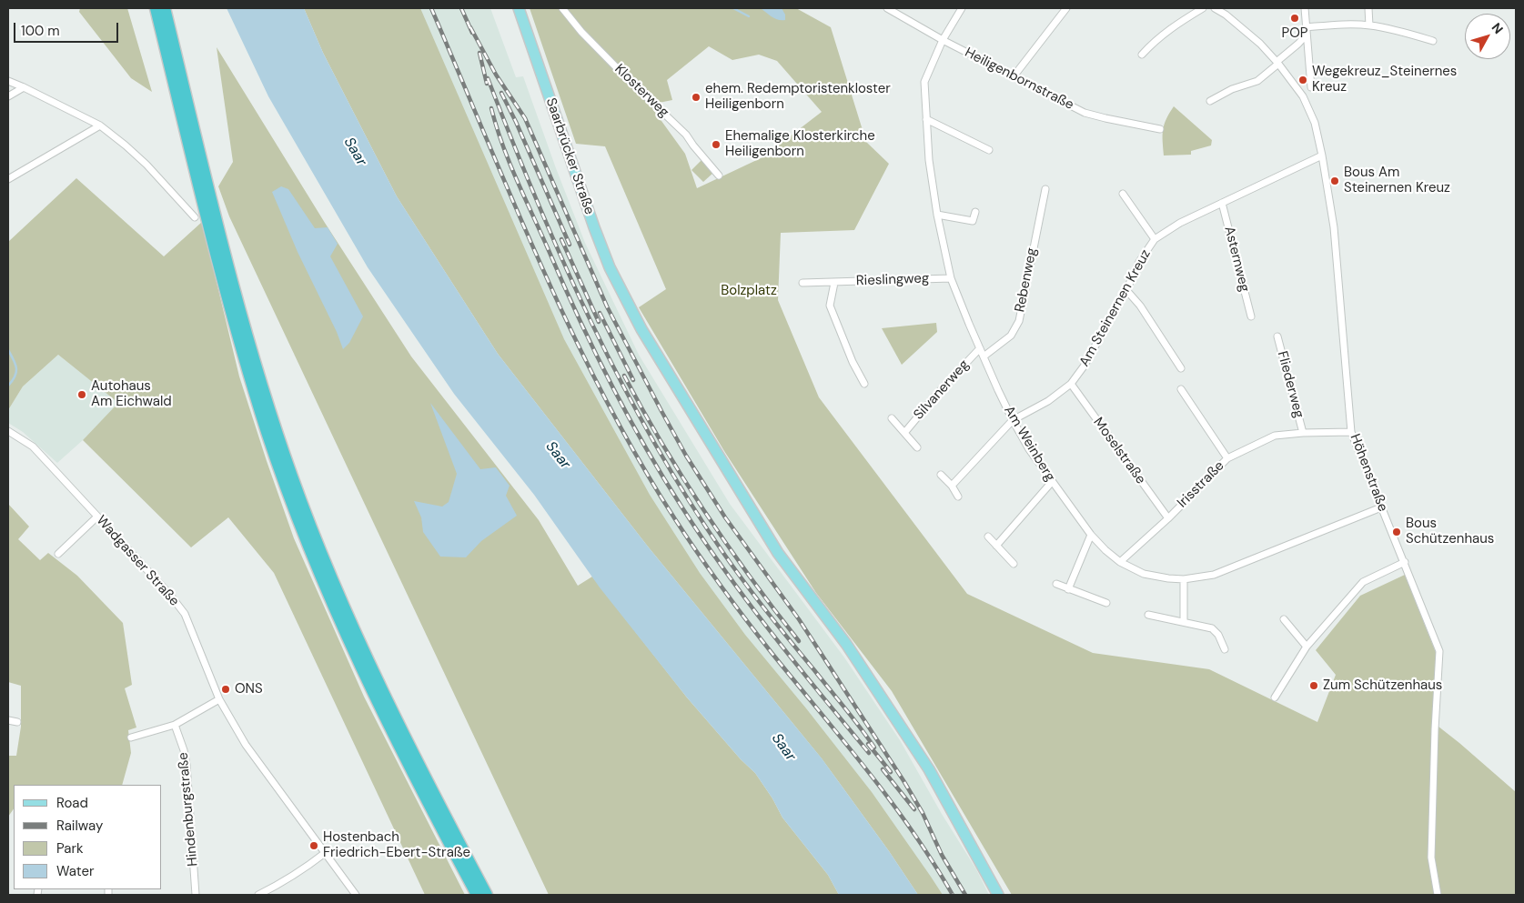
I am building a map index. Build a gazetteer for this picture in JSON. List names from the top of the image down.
{
  "streets": {
    "main road": ["Saarbrücker Straße"],
    "street": [
      "Heiligenbornstraße",
      "Klosterweg",
      "Asternweg",
      "Rieslingweg",
      "Rebenweg",
      "Am Steinernen Kreuz",
      "Fliederweg",
      "Silvanerweg",
      "Am Weinberg",
      "Moselstraße",
      "Höhenstraße",
      "Irisstraße",
      "Wadgasser Straße",
      "Hindenburgstraße"
    ]
  },
  "crossings": [
    ["Heiligenbornstraße", "Am Weinberg"],
    ["Asternweg", "Am Steinernen Kreuz"],
    ["Rieslingweg", "Am Weinberg"],
    ["Rebenweg", "Am Weinberg"],
    ["Am Steinernen Kreuz", "Am Weinberg"],
    ["Am Steinernen Kreuz", "Moselstraße"],
    ["Am Steinernen Kreuz", "Höhenstraße"],
    ["Fliederweg", "Irisstraße"],
    ["Silvanerweg", "Am Weinberg"],
    ["Am Weinberg", "Höhenstraße"],
    ["Am Weinberg", "Irisstraße"],
    ["Moselstraße", "Irisstraße"],
    ["Höhenstraße", "Irisstraße"]
  ],
  "water": ["Saar"],
  "parks": ["Bolzplatz"],
  "places": [
    "POP",
    "Wegekreuz_Steinernes Kreuz",
    "ehem. Redemptoristenkloster Heiligenborn",
    "Ehemalige Klosterkirche Heiligenborn",
    "Bous Am Steinernen Kreuz",
    "Autohaus Am Eichwald",
    "Bous Schützenhaus",
    "Zum Schützenhaus",
    "ONS",
    "Hostenbach Friedrich-Ebert-Straße"
  ],
  "legend": [
    "Road",
    "Railway",
    "Park",
    "Water"
  ],
  "scale_bar": "100 m",
  "north": "top right"
}
